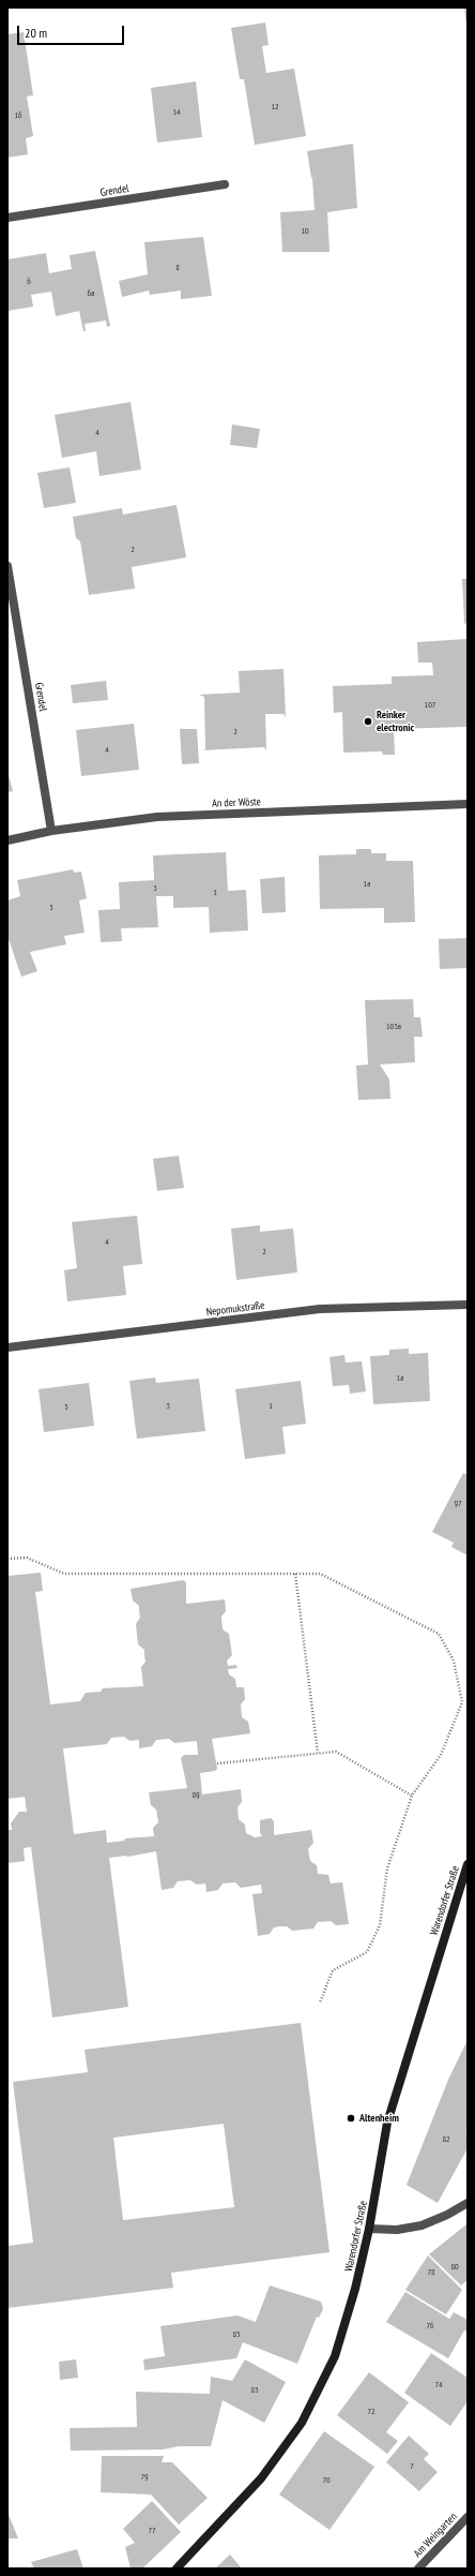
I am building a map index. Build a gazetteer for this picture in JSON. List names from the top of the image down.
{
  "streets": {
    "main road": ["Warendorfer Straße"],
    "street": [
      "Grendel",
      "An der Wöste",
      "Nepomukstraße",
      "Am Weingarten"
    ]
  },
  "crossings": [
    ["Grendel", "An der Wöste"]
  ],
  "places": ["Reinker electronic", "Altenheim"],
  "house_numbers": [
    "12",
    "14",
    "16",
    "10",
    "8",
    "6",
    "6a",
    "4",
    "2",
    "107",
    "2",
    "4",
    "1a",
    "3",
    "1",
    "5",
    "103a",
    "4",
    "2",
    "1a",
    "3",
    "1",
    "5",
    "97",
    "89",
    "82",
    "80",
    "78",
    "76",
    "85",
    "74",
    "83",
    "72",
    "7",
    "79",
    "70",
    "77"
  ],
  "scale_bar": "20 m"
}
